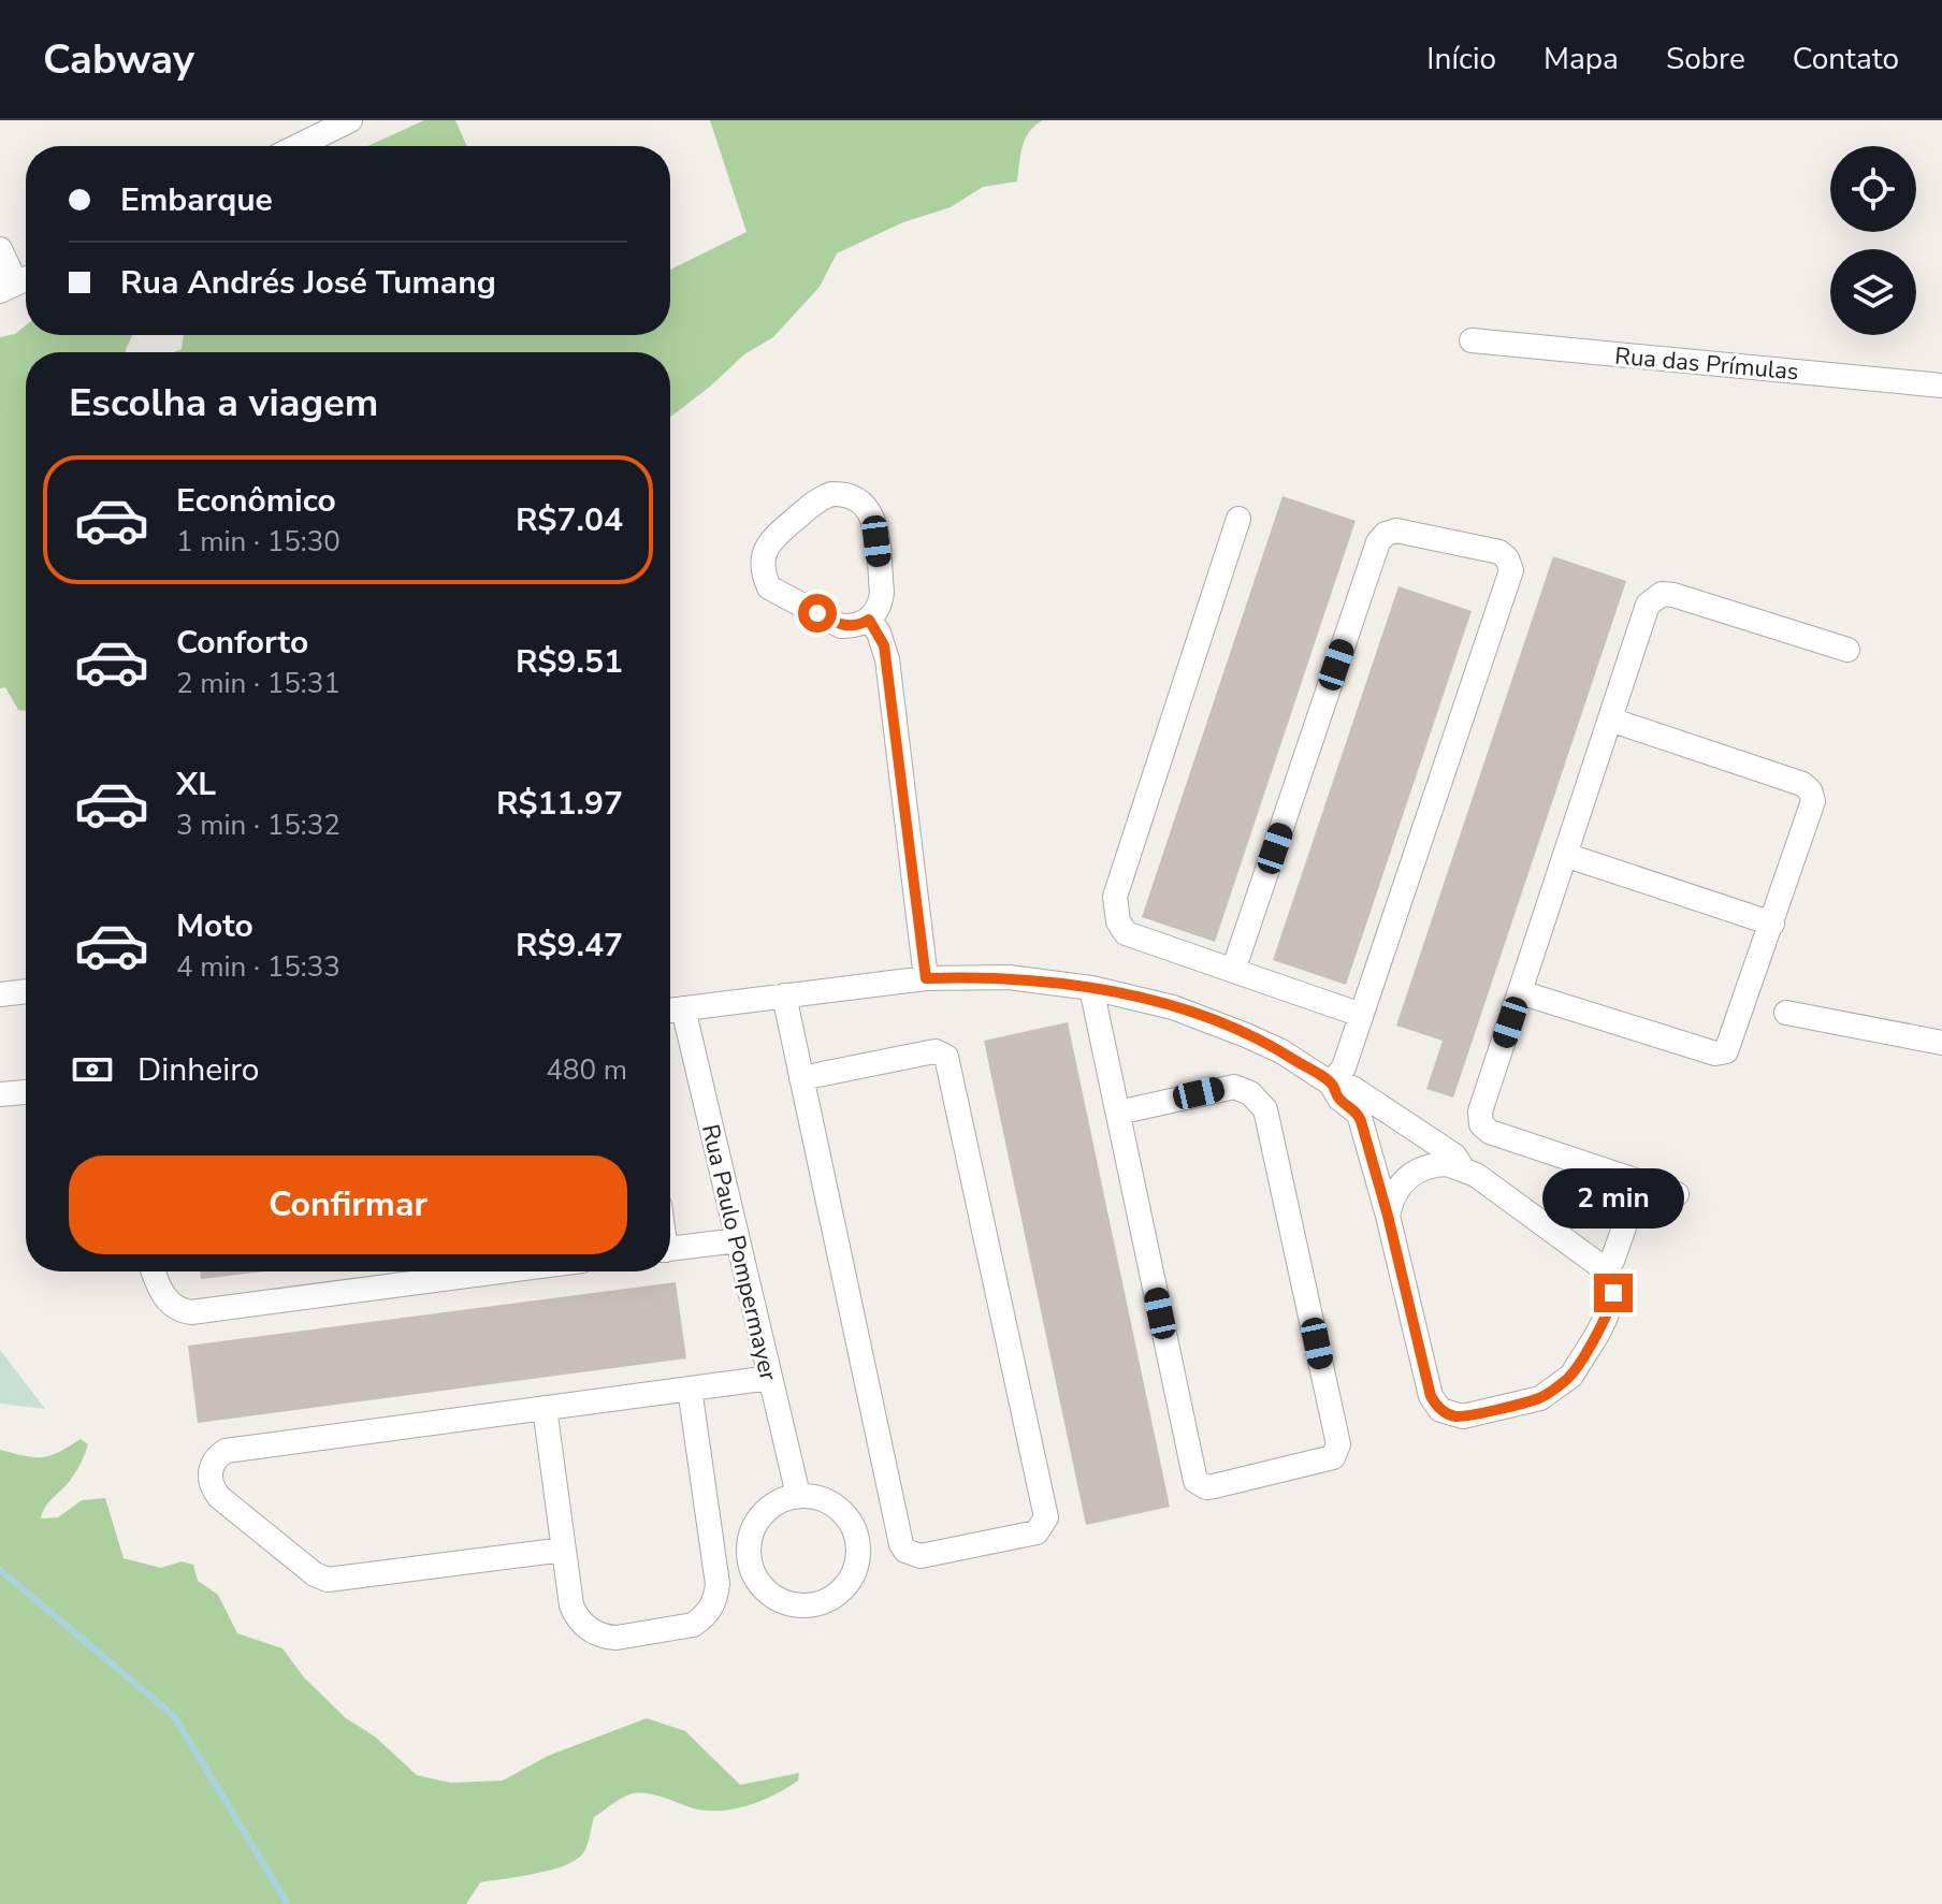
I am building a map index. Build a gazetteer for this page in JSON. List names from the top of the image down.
{
  "streets": {
    "street": ["Rua das Prímulas", "Rua Paulo Pompermayer"]
  },
  "page": {
    "header": "Cabway",
    "nav": [
      "Início",
      "Mapa",
      "Sobre",
      "Contato"
    ],
    "banner": ["Embarque", "Rua Andrés José Tumang"],
    "heading": "Escolha a viagem",
    "list": [
      {
        "name": "Econômico",
        "note": "1 min · 15:30",
        "value": "R$7.04"
      },
      {
        "name": "Conforto",
        "note": "2 min · 15:31",
        "value": "R$9.51"
      },
      {
        "name": "XL",
        "note": "3 min · 15:32",
        "value": "R$11.97"
      },
      {
        "name": "Moto",
        "note": "4 min · 15:33",
        "value": "R$9.47"
      }
    ],
    "pay": ["Dinheiro", "480 m"],
    "buttons": "Confirmar",
    "bubble": "2 min"
  }
}
